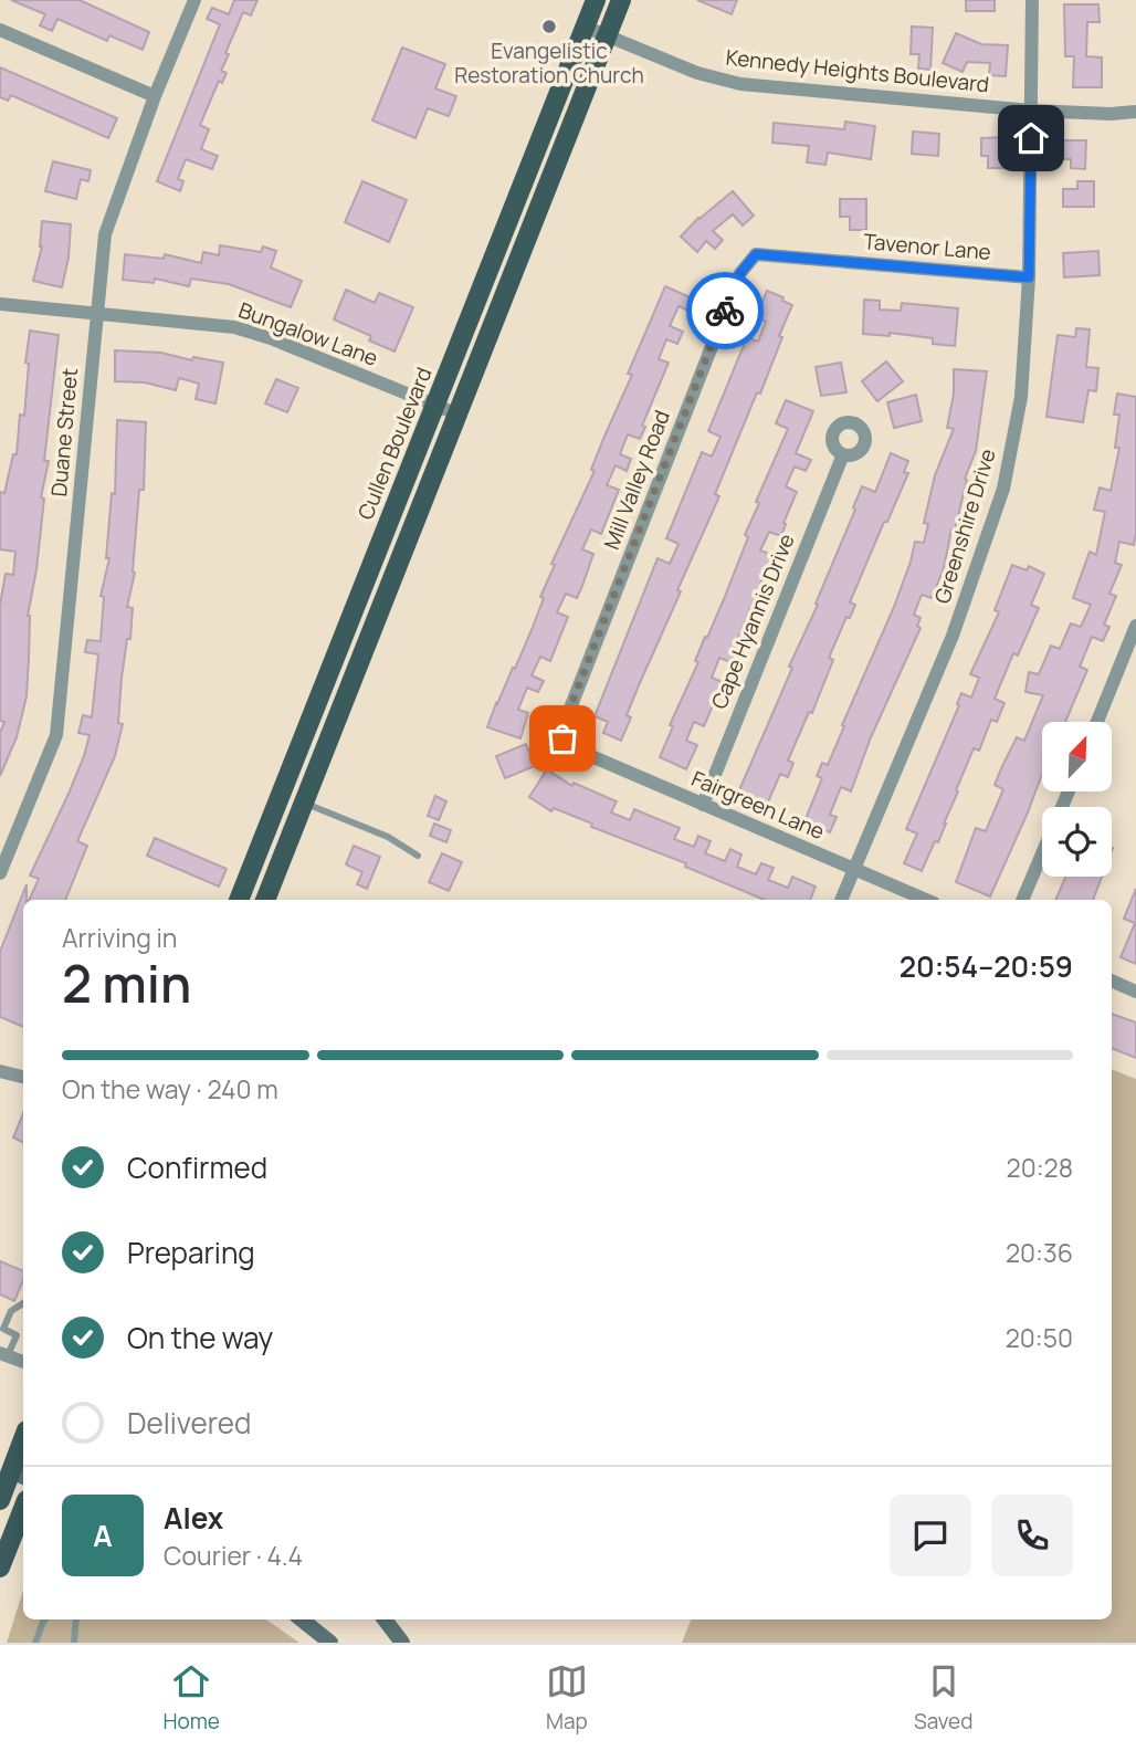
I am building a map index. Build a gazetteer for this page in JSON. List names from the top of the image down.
{
  "streets": {
    "main road": ["Cullen Boulevard"],
    "street": [
      "Kennedy Heights Boulevard",
      "Tavenor Lane",
      "Bungalow Lane",
      "Duane Street",
      "Mill Valley Road",
      "Greenshire Drive",
      "Cape Hyannis Drive",
      "Fairgreen Lane"
    ]
  },
  "crossings": [
    ["Kennedy Heights Boulevard", "Cullen Boulevard"],
    ["Kennedy Heights Boulevard", "Greenshire Drive"],
    ["Tavenor Lane", "Mill Valley Road"],
    ["Tavenor Lane", "Greenshire Drive"],
    ["Bungalow Lane", "Duane Street"],
    ["Bungalow Lane", "Cullen Boulevard"],
    ["Mill Valley Road", "Fairgreen Lane"],
    ["Greenshire Drive", "Fairgreen Lane"],
    ["Cape Hyannis Drive", "Fairgreen Lane"]
  ],
  "places": ["Evangelistic Restoration Church"],
  "north": "top right",
  "page": {
    "heading": ["2 min", "Arriving in", "20:54–20:59"],
    "panel": ["Alex", "Courier · 4.4"],
    "bar": "On the way · 240 m",
    "list": [
      ["Confirmed", "20:28"],
      ["Preparing", "20:36"],
      ["On the way", "20:50"],
      "Delivered"
    ],
    "round": "A",
    "tabs": ["Home", "Map", "Saved"]
  }
}
